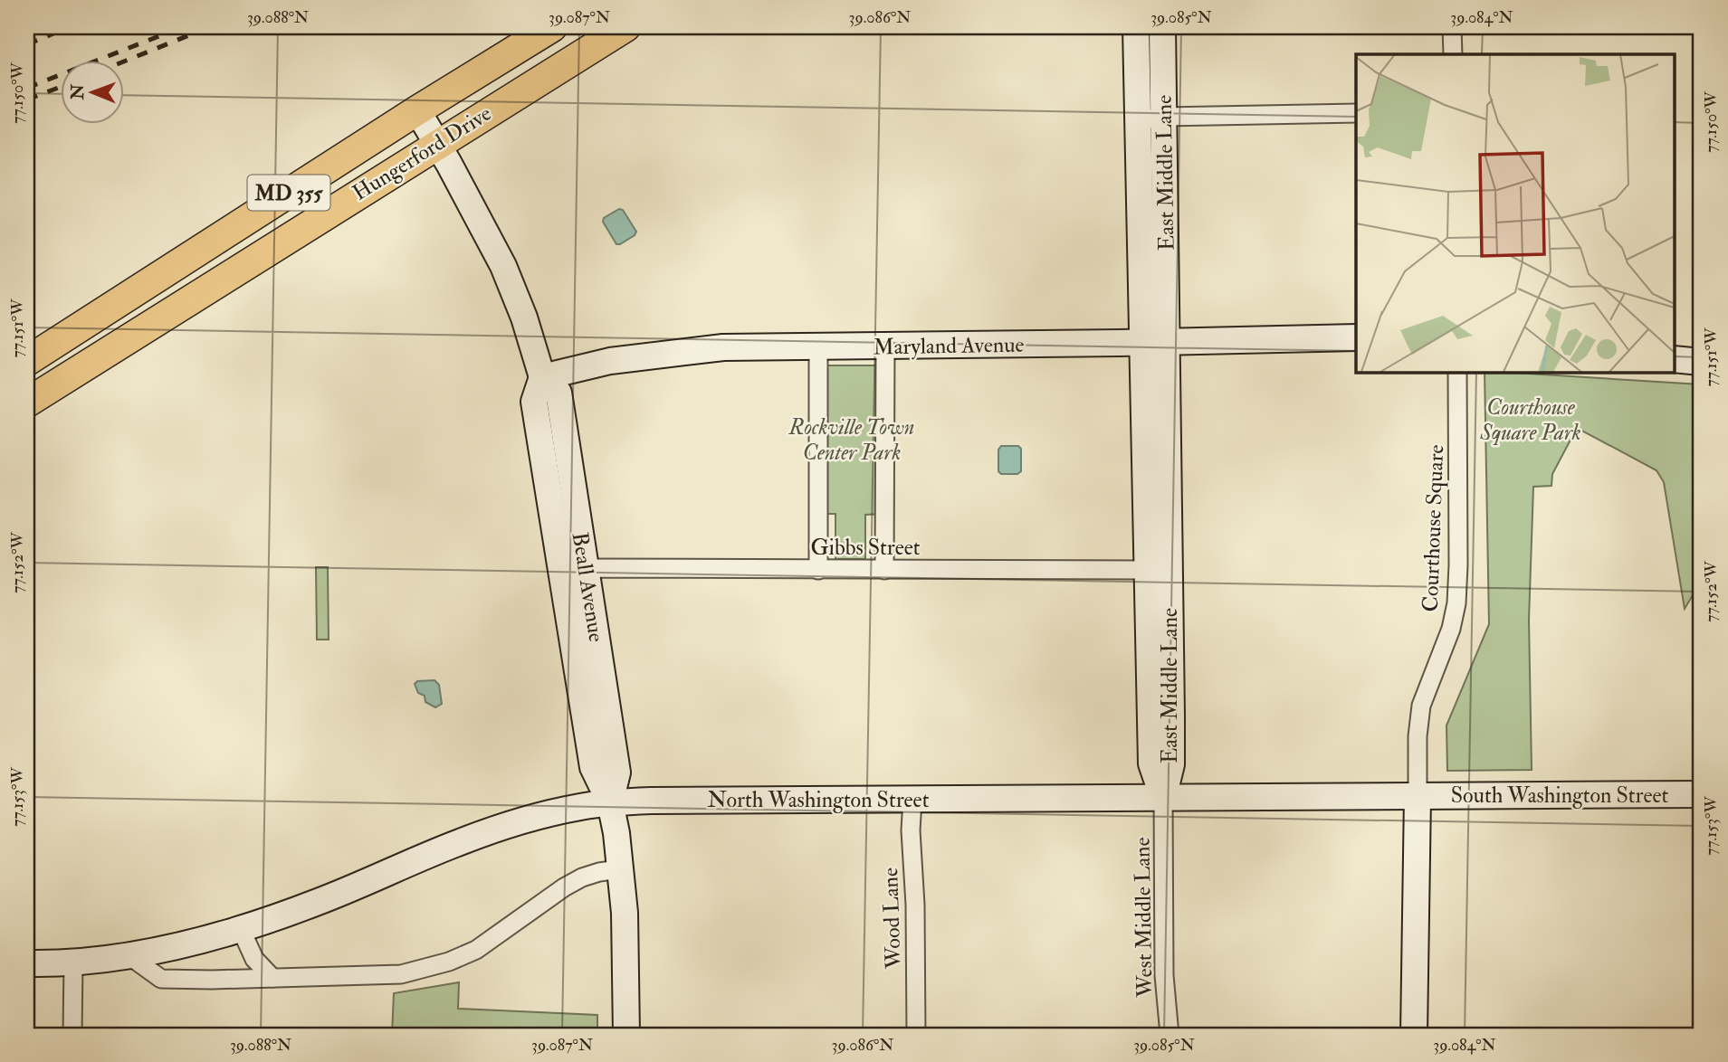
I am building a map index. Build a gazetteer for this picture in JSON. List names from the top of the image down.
{
  "streets": {
    "main road": ["Hungerford Drive", "MD 355"],
    "street": [
      "East Middle Lane",
      "Maryland Avenue",
      "Courthouse Square",
      "Gibbs Street",
      "Beall Avenue",
      "South Washington Street",
      "North Washington Street",
      "West Middle Lane",
      "Wood Lane"
    ]
  },
  "crossings": [
    ["East Middle Lane", "Maryland Avenue"],
    ["East Middle Lane", "Gibbs Street"],
    ["East Middle Lane", "North Washington Street"],
    ["East Middle Lane", "West Middle Lane"],
    ["Maryland Avenue", "Beall Avenue"],
    ["Courthouse Square", "South Washington Street"],
    ["Courthouse Square", "North Washington Street"],
    ["Gibbs Street", "Beall Avenue"],
    ["Beall Avenue", "North Washington Street"],
    ["South Washington Street", "North Washington Street"],
    ["North Washington Street", "West Middle Lane"],
    ["North Washington Street", "Wood Lane"]
  ],
  "parks": ["Courthouse Square Park", "Rockville Town Center Park"],
  "north": "left",
  "coordinates": [
    "39.088°N",
    "39.087°N",
    "39.086°N",
    "39.085°N",
    "39.084°N",
    "77.150°W",
    "77.151°W",
    "77.152°W",
    "77.153°W"
  ]
}
